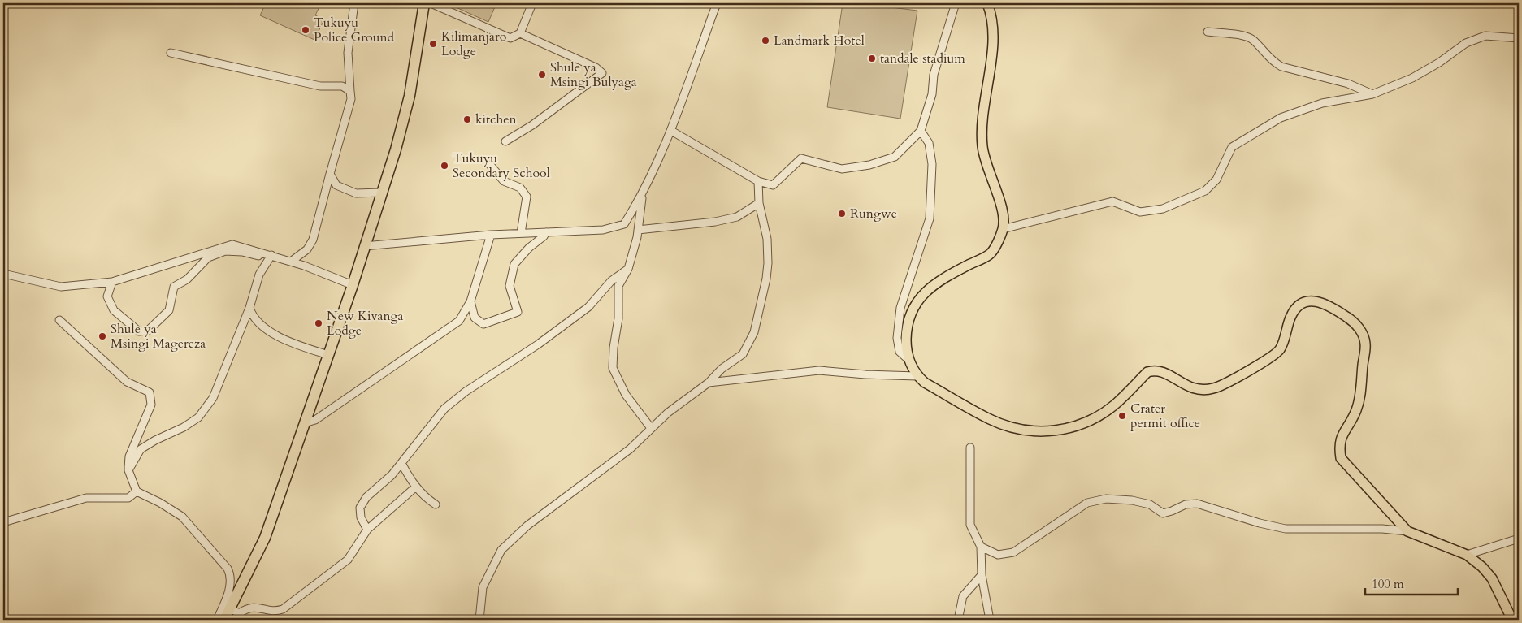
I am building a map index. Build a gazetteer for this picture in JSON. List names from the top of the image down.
{
  "places": [
    "Tukuyu Police Ground",
    "Landmark Hotel",
    "Kilimanjaro Lodge",
    "tandale stadium",
    "Shule ya Msingi Bulyaga",
    "kitchen",
    "Tukuyu Secondary School",
    "Rungwe",
    "New Kivanga Lodge",
    "Shule ya Msingi Magereza",
    "Crater permit office"
  ],
  "scale_bar": "100 m"
}
